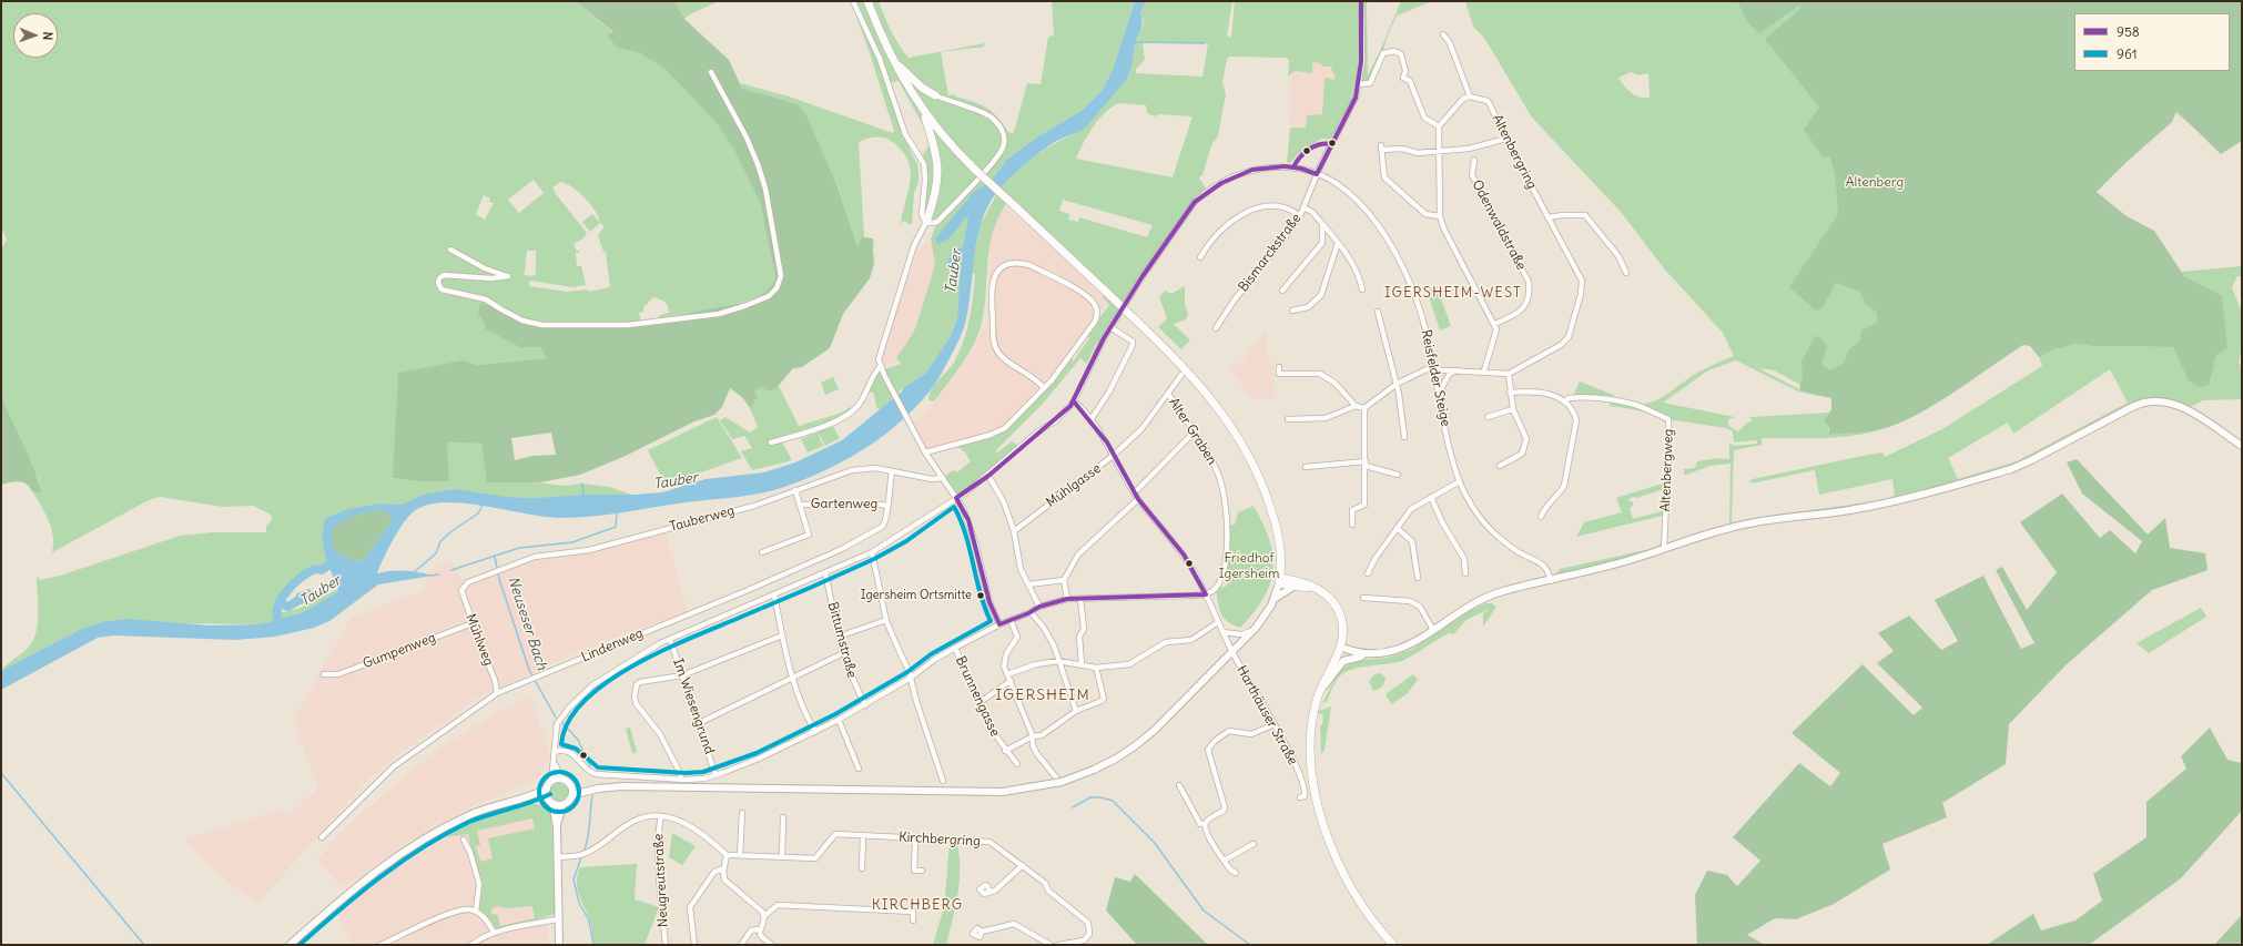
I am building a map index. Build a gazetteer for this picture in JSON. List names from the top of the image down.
{
  "streets": {
    "street": [
      "Altenbergring",
      "Odenwaldstraße",
      "Bismarckstraße",
      "Reisfelder Steige",
      "Alter Graben",
      "Altenbergweg",
      "Mühlgasse",
      "Gartenweg",
      "Tauberweg",
      "Mühlweg",
      "Bittumstraße",
      "Lindenweg",
      "Gumpenweg",
      "Brunnengasse",
      "Im Wiesengrund",
      "Harthäuser Straße",
      "Kirchbergring",
      "Neugreutstraße"
    ]
  },
  "crossings": [
    ["Bismarckstraße", "Reisfelder Steige"],
    ["Reisfelder Steige", "Harthäuser Straße"],
    ["Alter Graben", "Mühlgasse"],
    ["Alter Graben", "Harthäuser Straße"],
    ["Mühlgasse", "Harthäuser Straße"],
    ["Gartenweg", "Lindenweg"],
    ["Tauberweg", "Mühlweg"],
    ["Tauberweg", "Lindenweg"],
    ["Mühlweg", "Lindenweg"],
    ["Mühlweg", "Gumpenweg"]
  ],
  "districts": ["IGERSHEIM-WEST", "IGERSHEIM", "KIRCHBERG"],
  "water": ["Tauber", "Neuseser Bach"],
  "parks": ["Altenberg", "Friedhof Igersheim"],
  "places": ["Igersheim Ortsmitte"],
  "lines": ["transit line 958", "transit line 961"],
  "legend": ["958", "961"],
  "north": "right"
}
